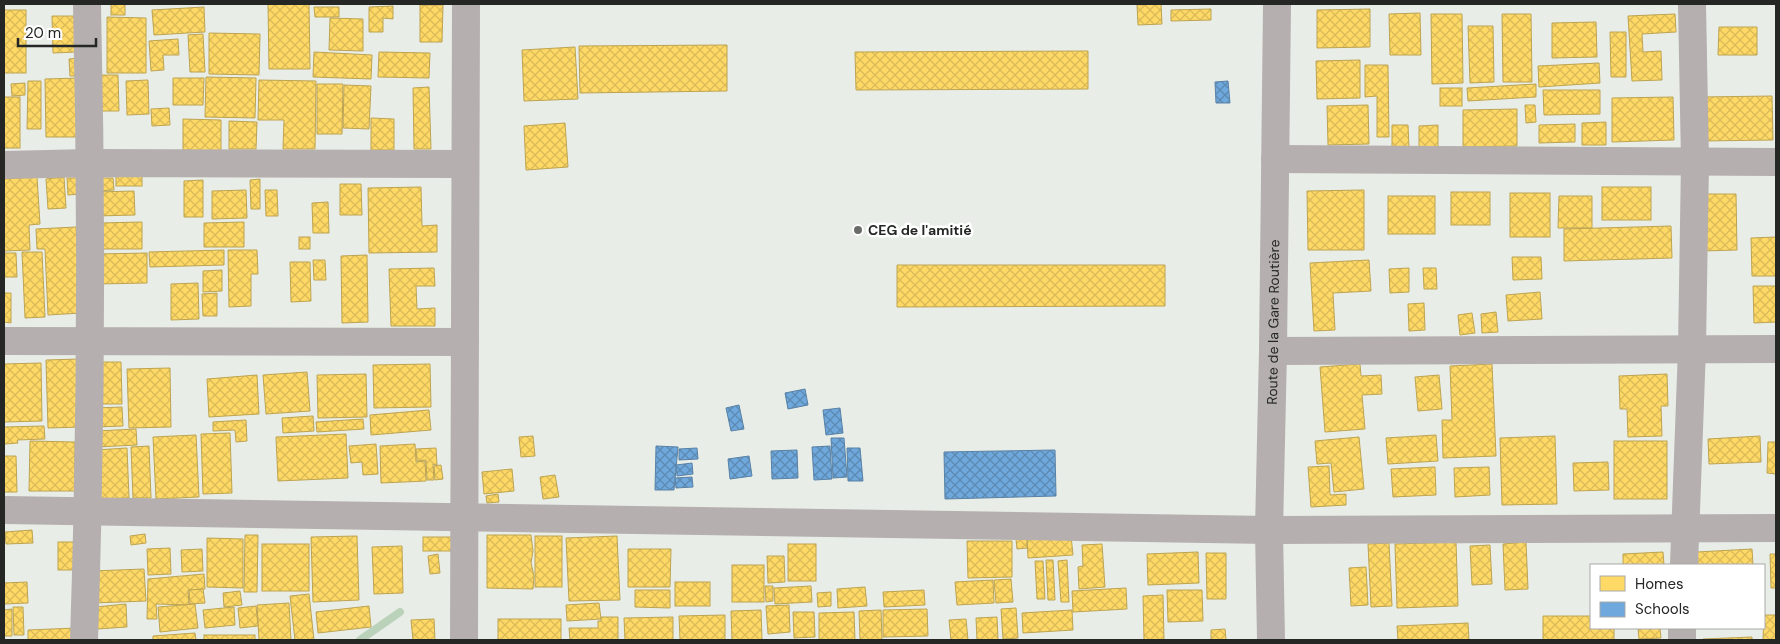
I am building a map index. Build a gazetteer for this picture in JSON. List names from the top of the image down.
{
  "streets": {
    "street": ["Route de la Gare Routière"]
  },
  "places": ["CEG de l'amitié"],
  "legend": ["Homes", "Schools"],
  "scale_bar": "20 m"
}
